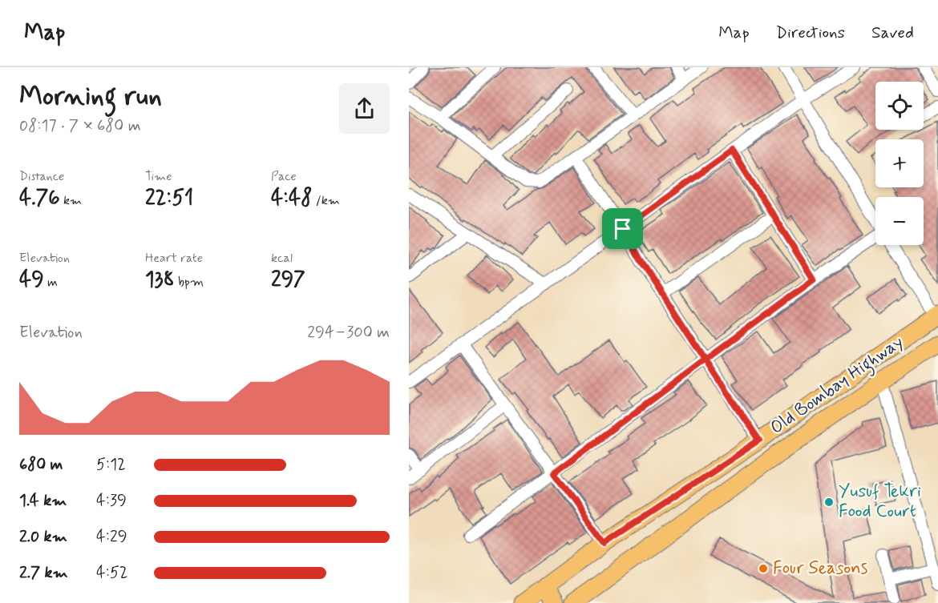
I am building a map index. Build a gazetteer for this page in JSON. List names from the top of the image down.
{
  "streets": {
    "main road": ["Old Bombay Highway"]
  },
  "places": ["Yusuf Tekri Food Court", "Four Seasons"],
  "page": {
    "header": "Map",
    "nav": ["Map", "Directions", "Saved"],
    "heading": ["Morning run", "08:17 · 7 × 680 m"],
    "map_buttons": ["+", "−"],
    "stats": [
      ["Distance", "4.76 km"],
      ["Time", "22:51"],
      ["Pace", "4:48 /km"],
      ["Elevation", "49 m"],
      ["Heart rate", "138 bpm"],
      ["kcal", "297"]
    ],
    "chart": ["Elevation", "294–300 m"],
    "list": [
      {
        "name": "680 m",
        "note": "5:12"
      },
      {
        "name": "1.4 km",
        "note": "4:39"
      },
      {
        "name": "2.0 km",
        "note": "4:29"
      },
      {
        "name": "2.7 km",
        "note": "4:52"
      }
    ]
  }
}
